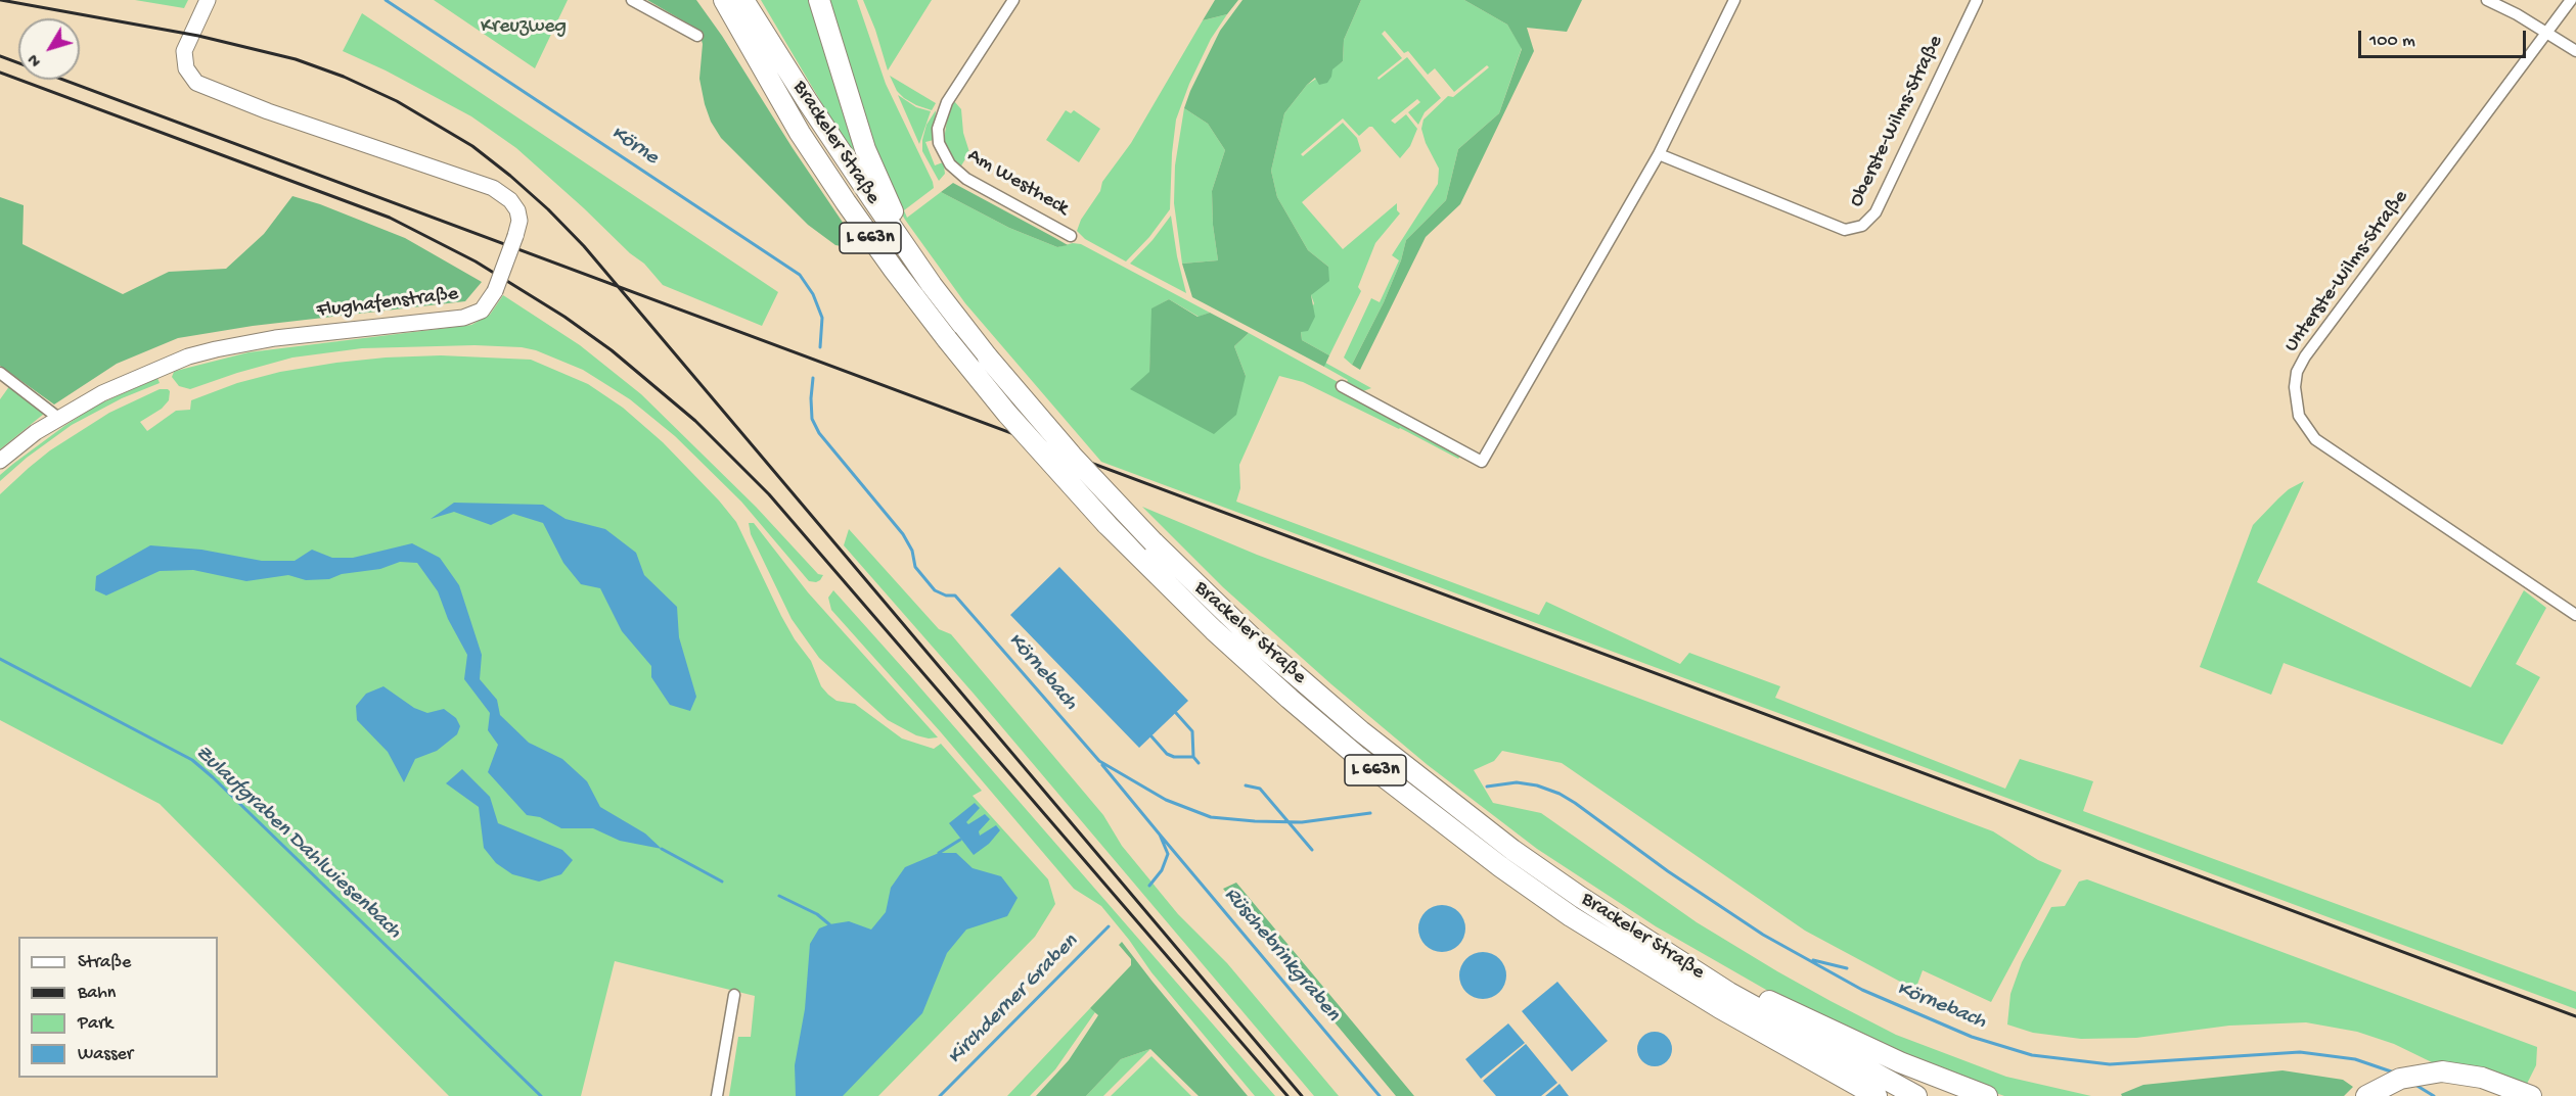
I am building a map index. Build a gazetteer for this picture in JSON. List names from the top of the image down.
{
  "streets": {
    "highway": ["Brackeler Straße", "L 663n"],
    "main road": ["Flughafenstraße"],
    "street": ["Oberste-Wilms-Straße", "Am Westheck", "Unterste-Wilms-Straße"]
  },
  "water": [
    "Körne",
    "Körnebach",
    "Zulaufgraben Dahlwiesenbach",
    "Rüschebrinkgraben",
    "Kirchderner Graben"
  ],
  "parks": ["Kreuzweg"],
  "legend": [
    "Straße",
    "Bahn",
    "Park",
    "Wasser"
  ],
  "scale_bar": "100 m",
  "north": "bottom left"
}
